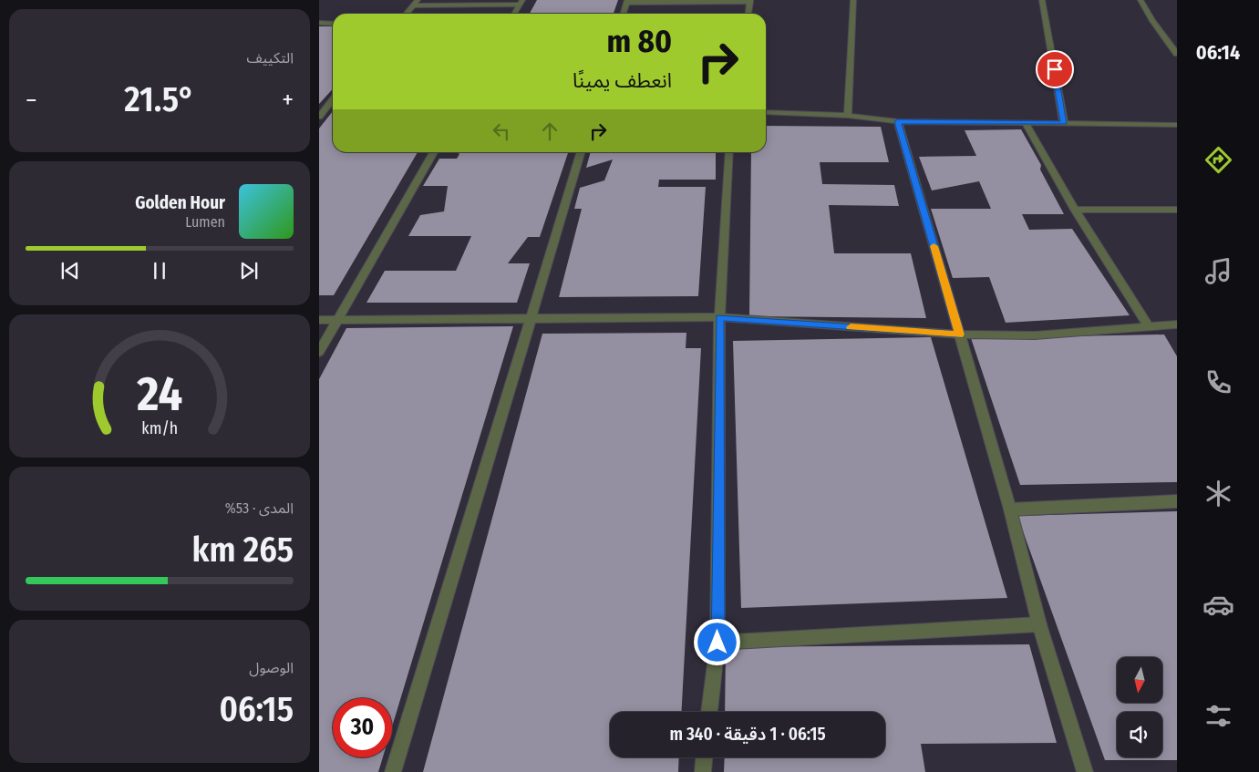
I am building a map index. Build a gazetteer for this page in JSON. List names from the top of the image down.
{
  "north": "bottom",
  "page": {
    "tabs": "06:14",
    "tile": [
      "التكييف",
      ["المدى · 53%", "265 km"],
      ["الوصول", "06:15"]
    ],
    "turn": ["80 m", "انعطف يمينًا"],
    "heat": ["−", "21.5°", "+"],
    "song": ["Golden Hour", "Lumen"],
    "limit": "30",
    "trip": "06:15 · 1 دقيقة · 340 m",
    "gauge": ["24", "km/h"]
  }
}
